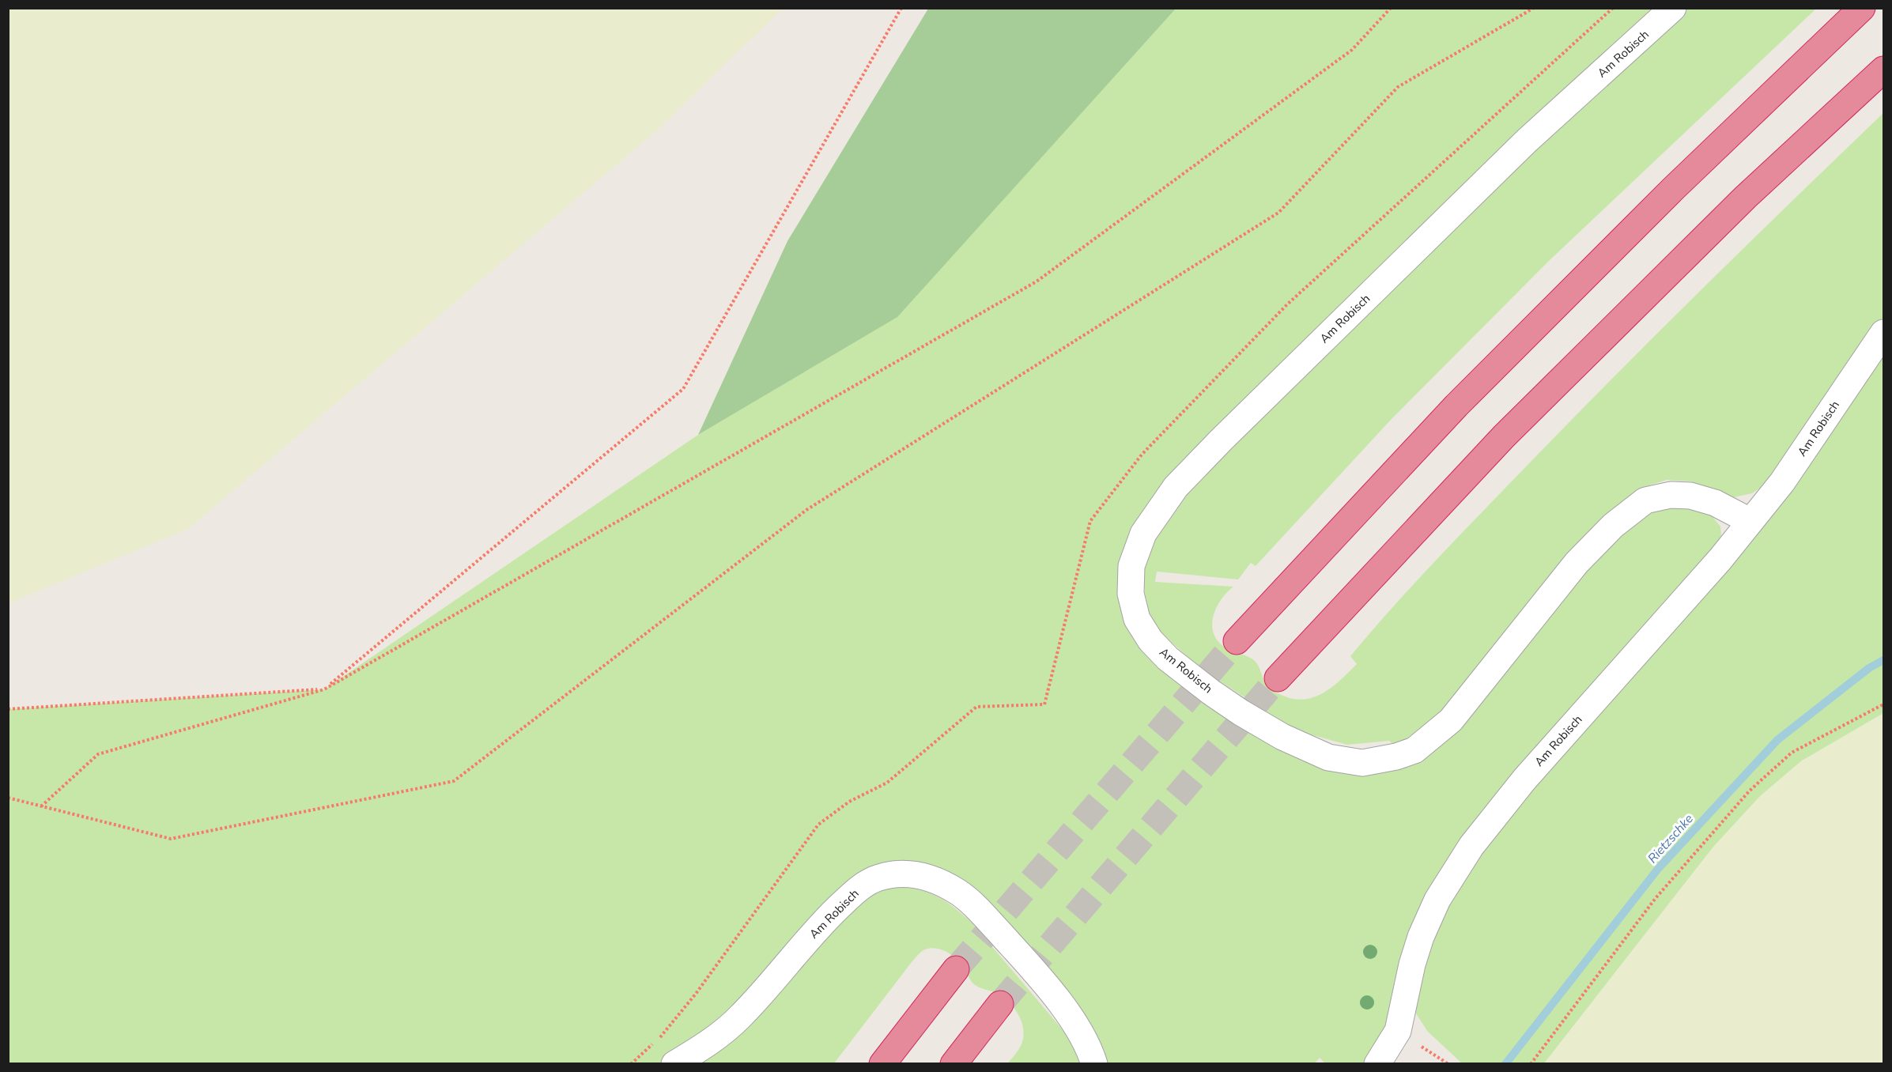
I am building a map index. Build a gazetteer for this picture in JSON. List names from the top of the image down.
{
  "streets": {
    "lane": ["Am Robisch"]
  },
  "water": ["Rietzschke"]
}
